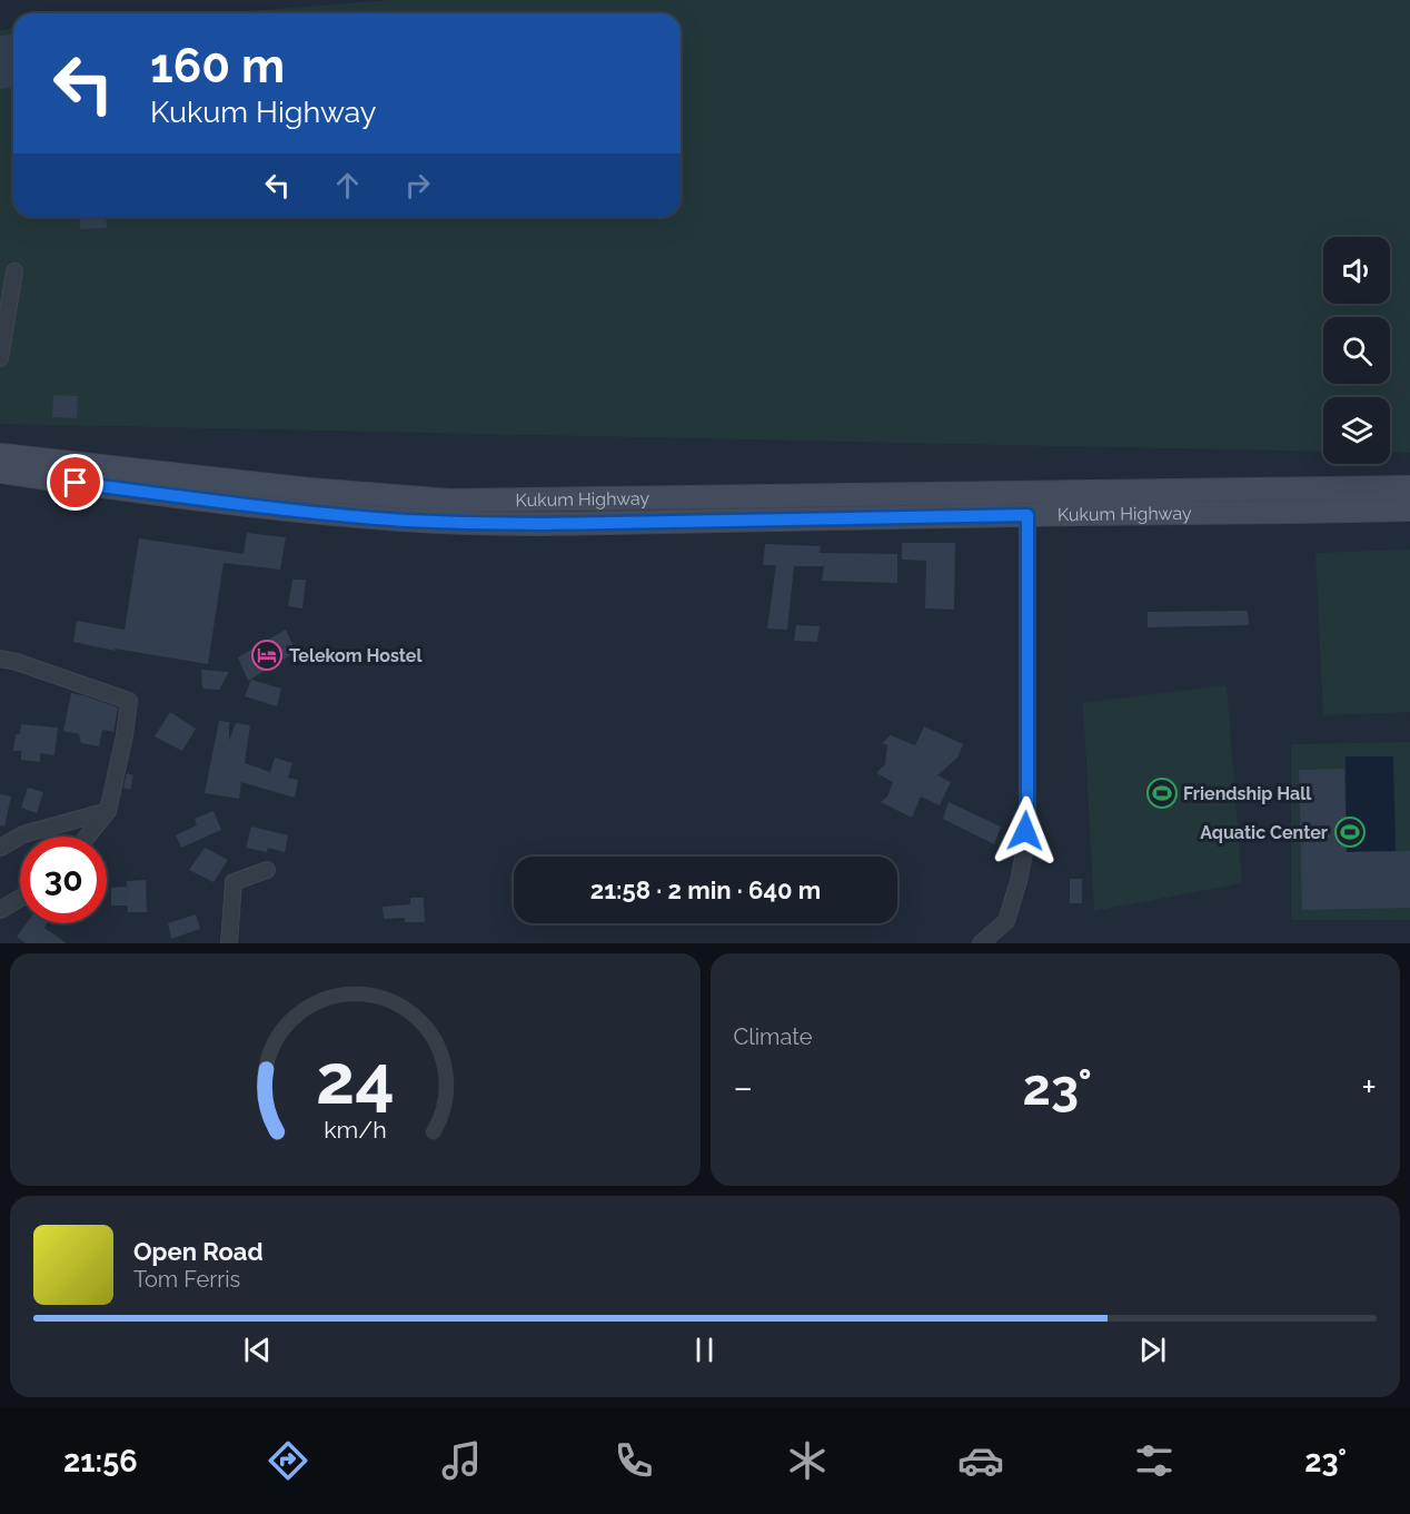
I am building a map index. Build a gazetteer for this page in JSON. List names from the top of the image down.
{
  "streets": {
    "main road": ["Kukum Highway"]
  },
  "places": {
    "hotel": ["Telekom Hostel"],
    "sports": ["Friendship Hall", "Aquatic Center"]
  },
  "page": {
    "turn": ["160 m", "Kukum Highway"],
    "limit": "30",
    "trip": "21:58 · 2 min · 640 m",
    "tile": "Climate",
    "heat": ["−", "23°", "+"],
    "song": ["Open Road", "Tom Ferris"],
    "tabs": ["21:56", "23°"],
    "gauge": ["24", "km/h"]
  }
}
